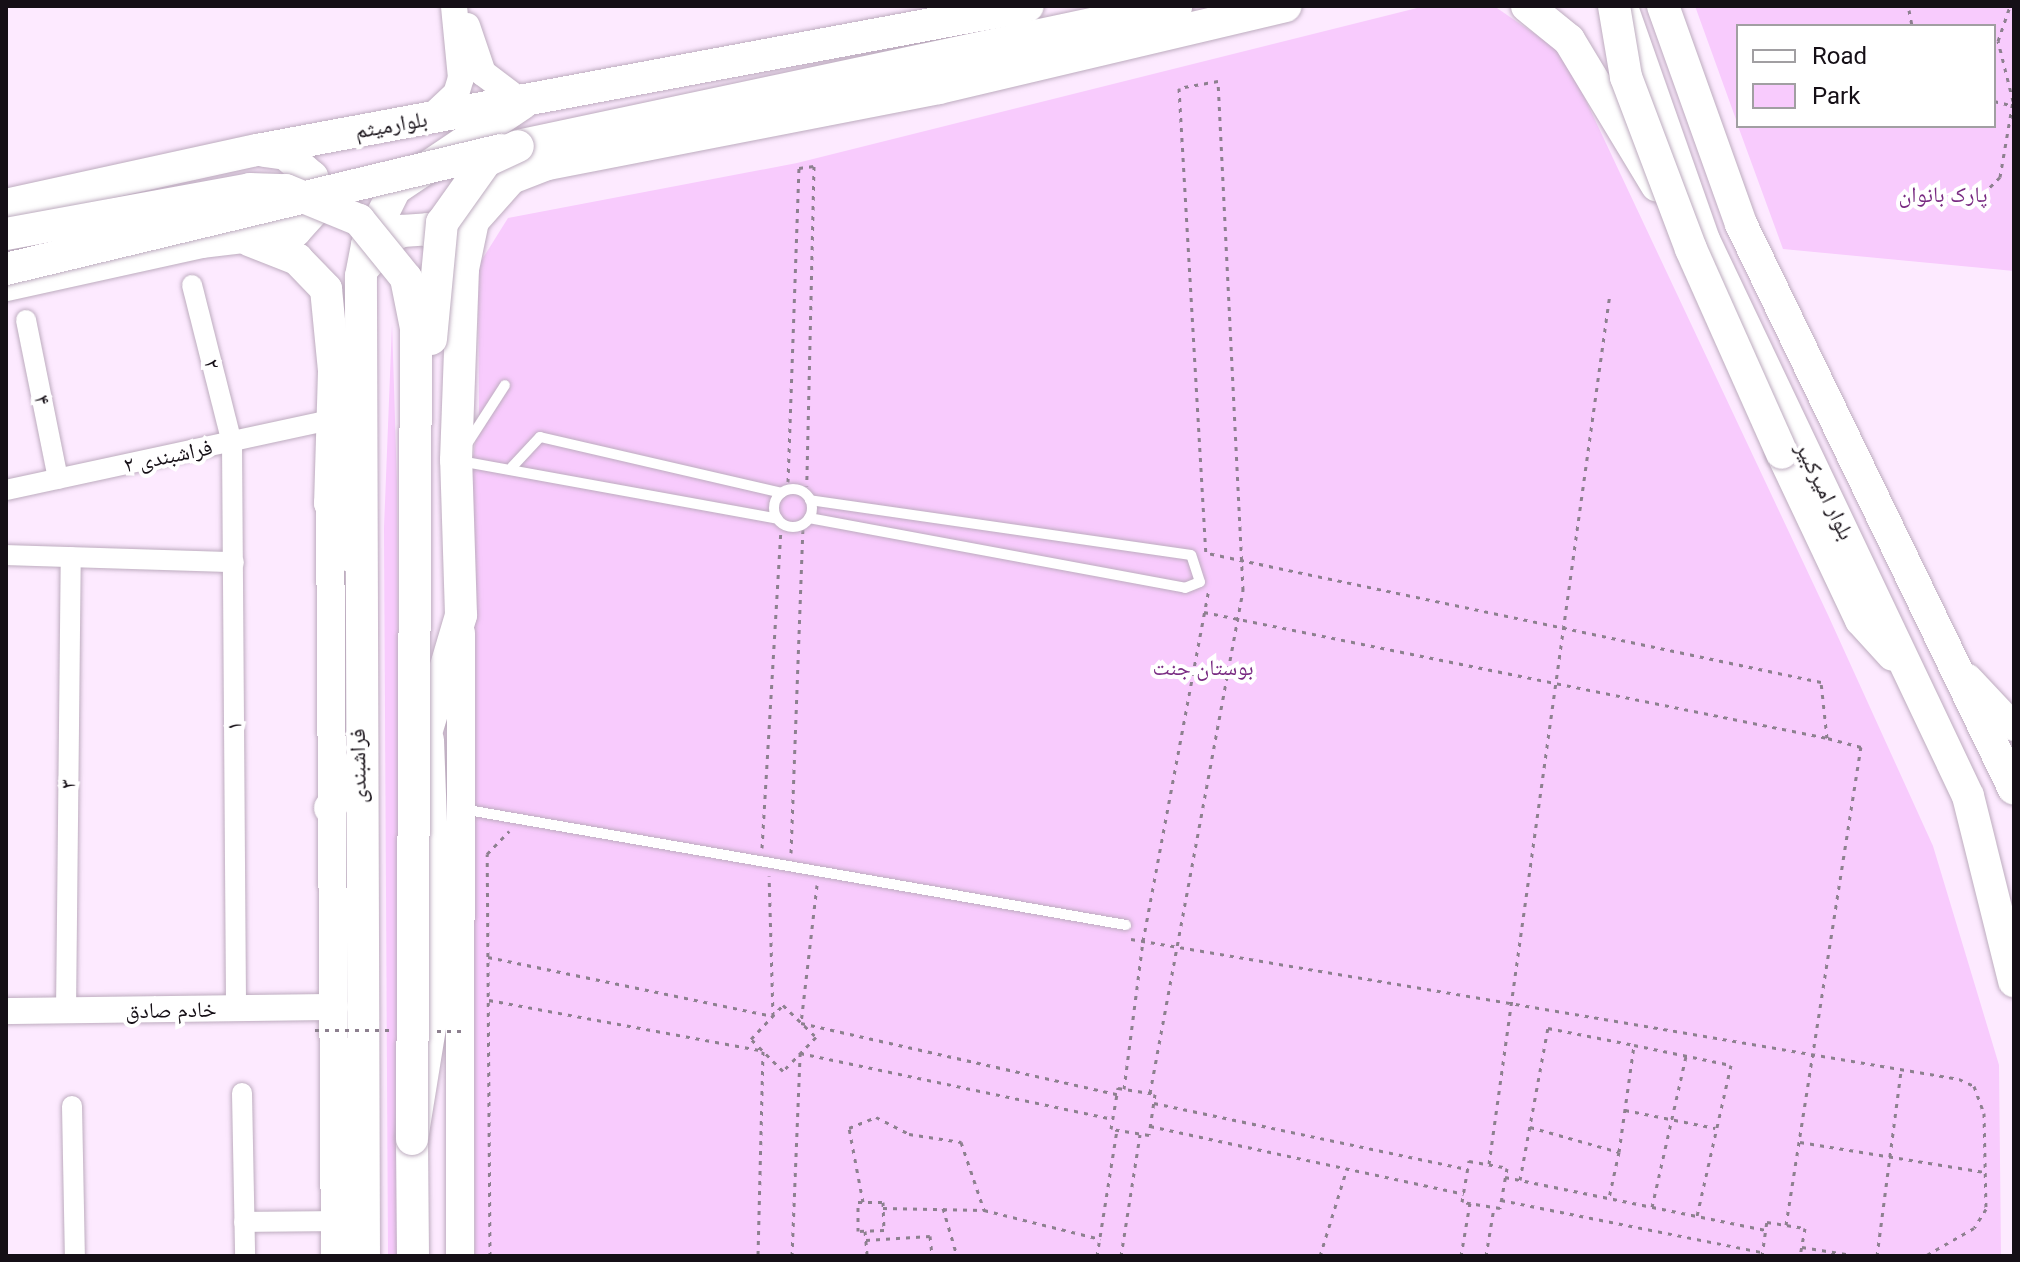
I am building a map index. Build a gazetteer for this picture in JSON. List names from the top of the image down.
{
  "streets": {
    "main road": ["بلوارمیثم", "بلوار امیرکبیر", "فراشبندی"],
    "street": [
      "۲",
      "۴",
      "۲ فراشبندی",
      "۱",
      "۳",
      "خادم صادق"
    ]
  },
  "crossings": [
    ["بلوارمیثم", "فراشبندی"],
    ["۲", "۲ فراشبندی"],
    ["۲", "۱"],
    ["۴", "۲ فراشبندی"],
    ["۲ فراشبندی", "۱"],
    ["۱", "خادم صادق"],
    ["فراشبندی", "خادم صادق"],
    ["۳", "خادم صادق"]
  ],
  "parks": ["پارک بانوان", "بوستان جنت"],
  "legend": ["Road", "Park"]
}
